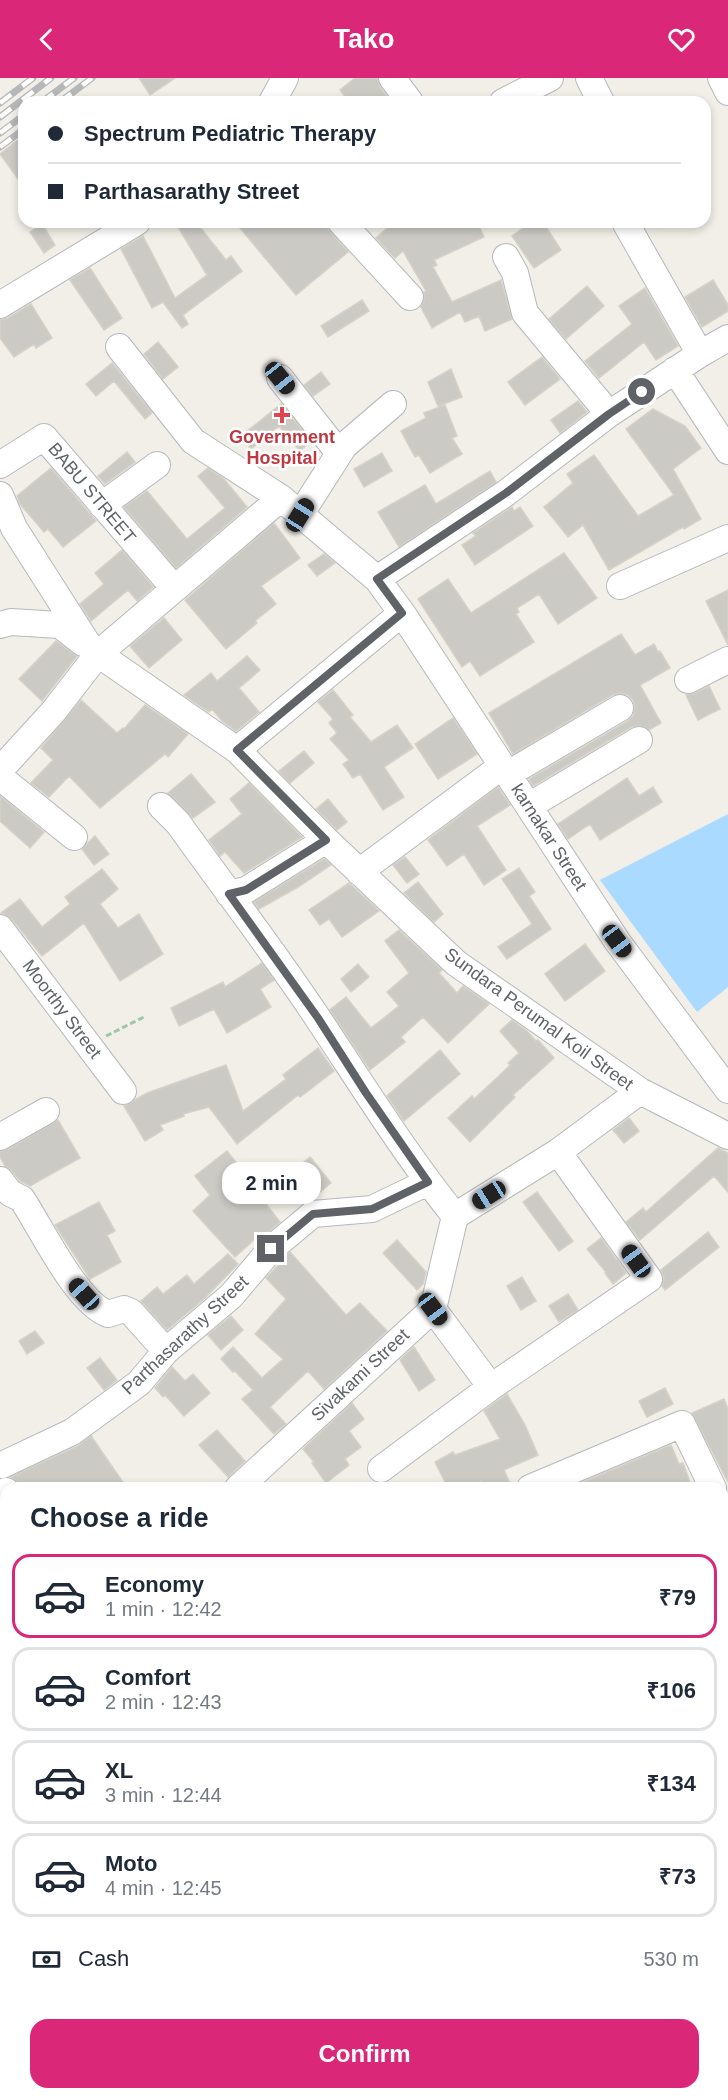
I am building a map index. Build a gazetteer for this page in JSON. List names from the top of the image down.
{
  "streets": {
    "street": [
      "BABU STREET",
      "karnakar Street",
      "Moorthy Street",
      "Sundara Perumal Koil Street",
      "Parthasarathy Street",
      "Sivakami Street"
    ]
  },
  "places": {
    "health": ["Government Hospital"]
  },
  "page": {
    "header": "Tako",
    "banner": ["Spectrum Pediatric Therapy", "Parthasarathy Street"],
    "bubble": "2 min",
    "heading": "Choose a ride",
    "list": [
      {
        "name": "Economy",
        "note": "1 min · 12:42",
        "value": "₹79"
      },
      {
        "name": "Comfort",
        "note": "2 min · 12:43",
        "value": "₹106"
      },
      {
        "name": "XL",
        "note": "3 min · 12:44",
        "value": "₹134"
      },
      {
        "name": "Moto",
        "note": "4 min · 12:45",
        "value": "₹73"
      }
    ],
    "pay": ["Cash", "530 m"],
    "buttons": "Confirm"
  }
}
